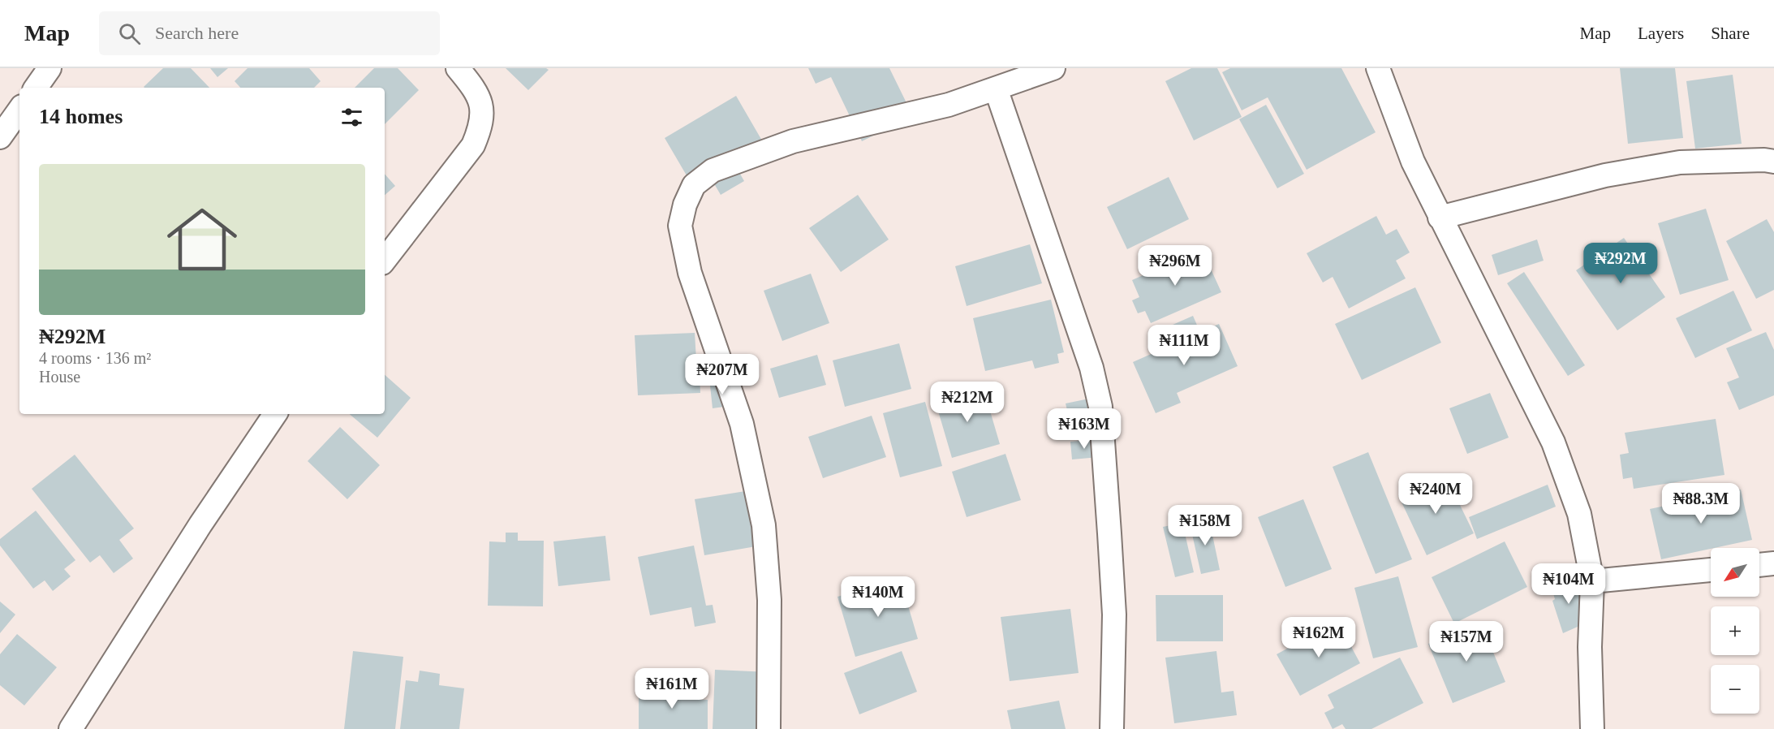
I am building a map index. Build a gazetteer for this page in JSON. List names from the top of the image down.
{
  "north": "bottom left",
  "page": {
    "header": "Map",
    "search": "Search here",
    "nav": ["Map", "Layers", "Share"],
    "heading": "14 homes",
    "list": [
      {
        "name": "₦292M",
        "note": "4 rooms · 136 m² · House"
      }
    ],
    "price": [
      "₦292M",
      "₦296M",
      "₦111M",
      "₦207M",
      "₦212M",
      "₦163M",
      "₦240M",
      "₦88.3M",
      "₦158M",
      "₦104M",
      "₦140M",
      "₦162M",
      "₦157M",
      "₦161M"
    ],
    "map_buttons": ["+", "−"]
  }
}
